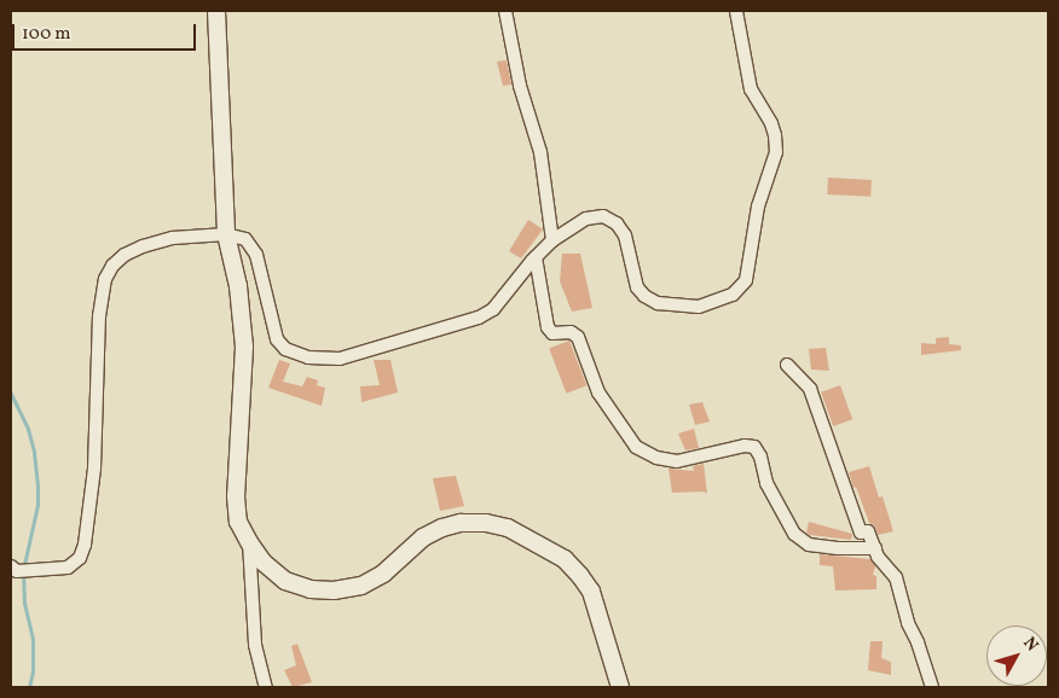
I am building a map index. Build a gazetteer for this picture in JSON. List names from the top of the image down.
{
  "scale_bar": "100 m",
  "north": "top right"
}
